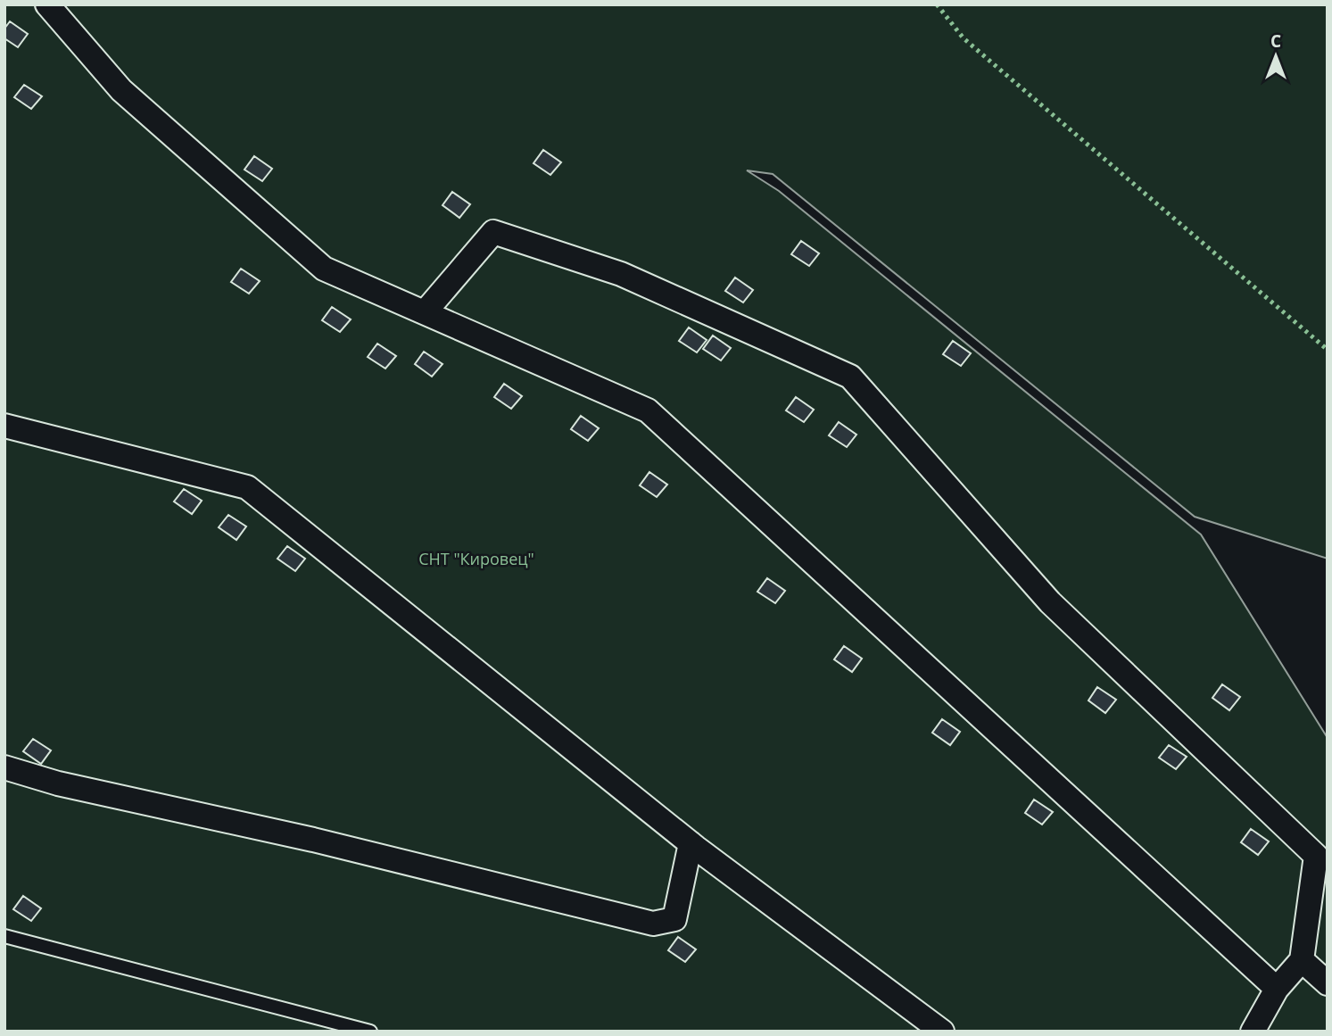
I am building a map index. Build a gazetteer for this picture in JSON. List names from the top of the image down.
{
  "parks": ["СНТ \"Кировец\""],
  "north": "top"
}
